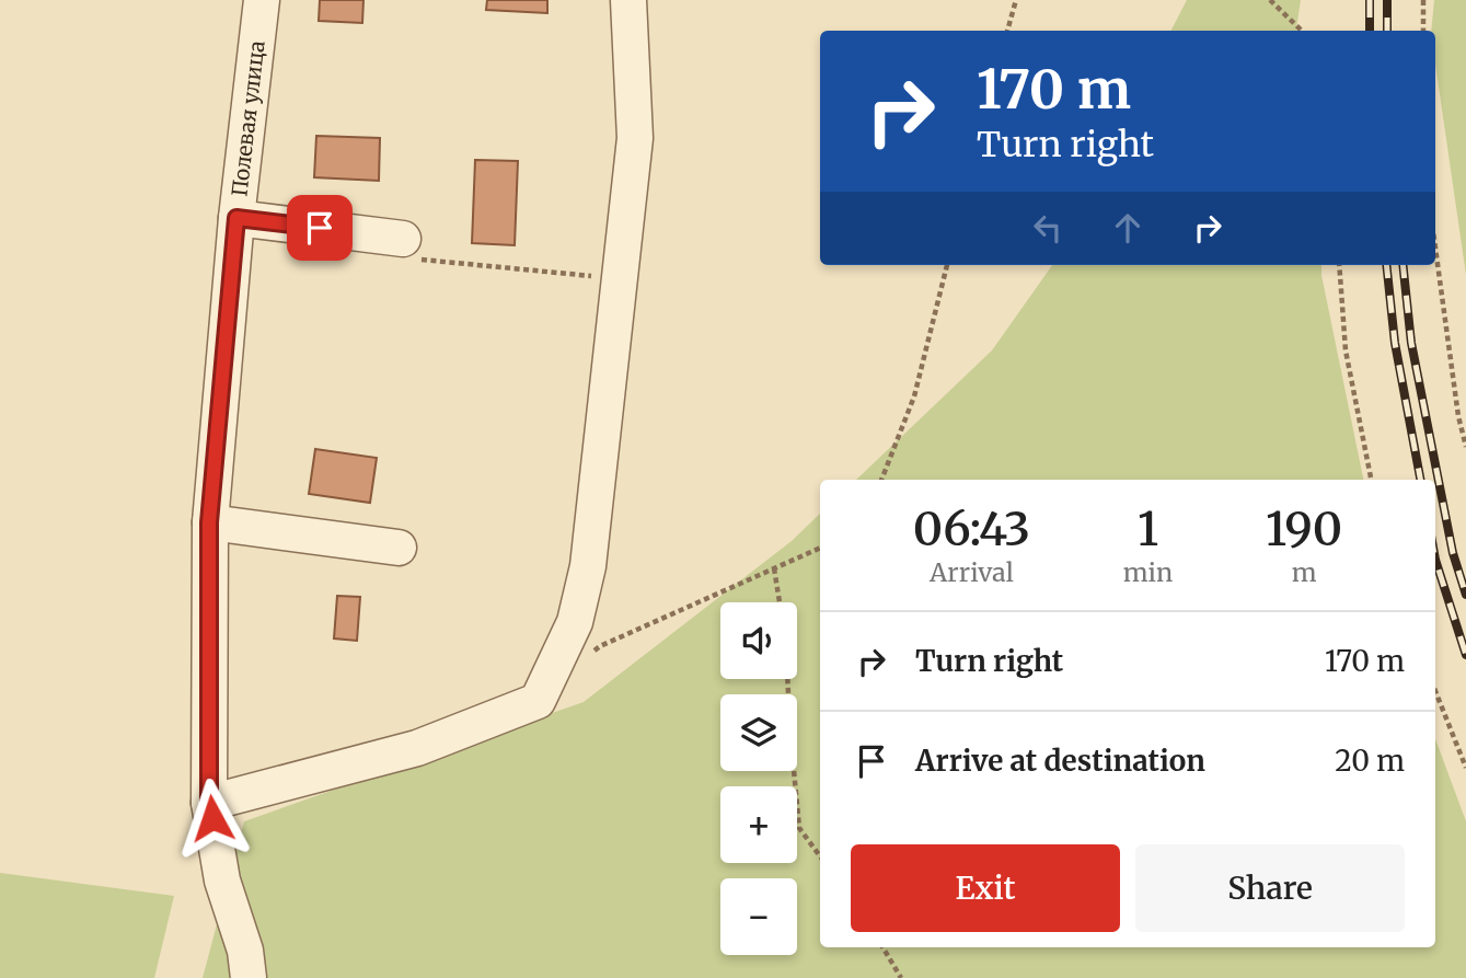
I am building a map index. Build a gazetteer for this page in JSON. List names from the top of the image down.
{
  "streets": {
    "street": ["Полевая улица"]
  },
  "page": {
    "turn": ["170 m", "Turn right"],
    "eta": [
      "06:43",
      "Arrival",
      "1",
      "min",
      "190",
      "m"
    ],
    "map_buttons": ["+", "−"],
    "list": [
      {
        "name": "Turn right",
        "value": "170 m"
      },
      {
        "name": "Arrive at destination",
        "value": "20 m"
      }
    ],
    "buttons": ["Exit", "Share"]
  }
}
